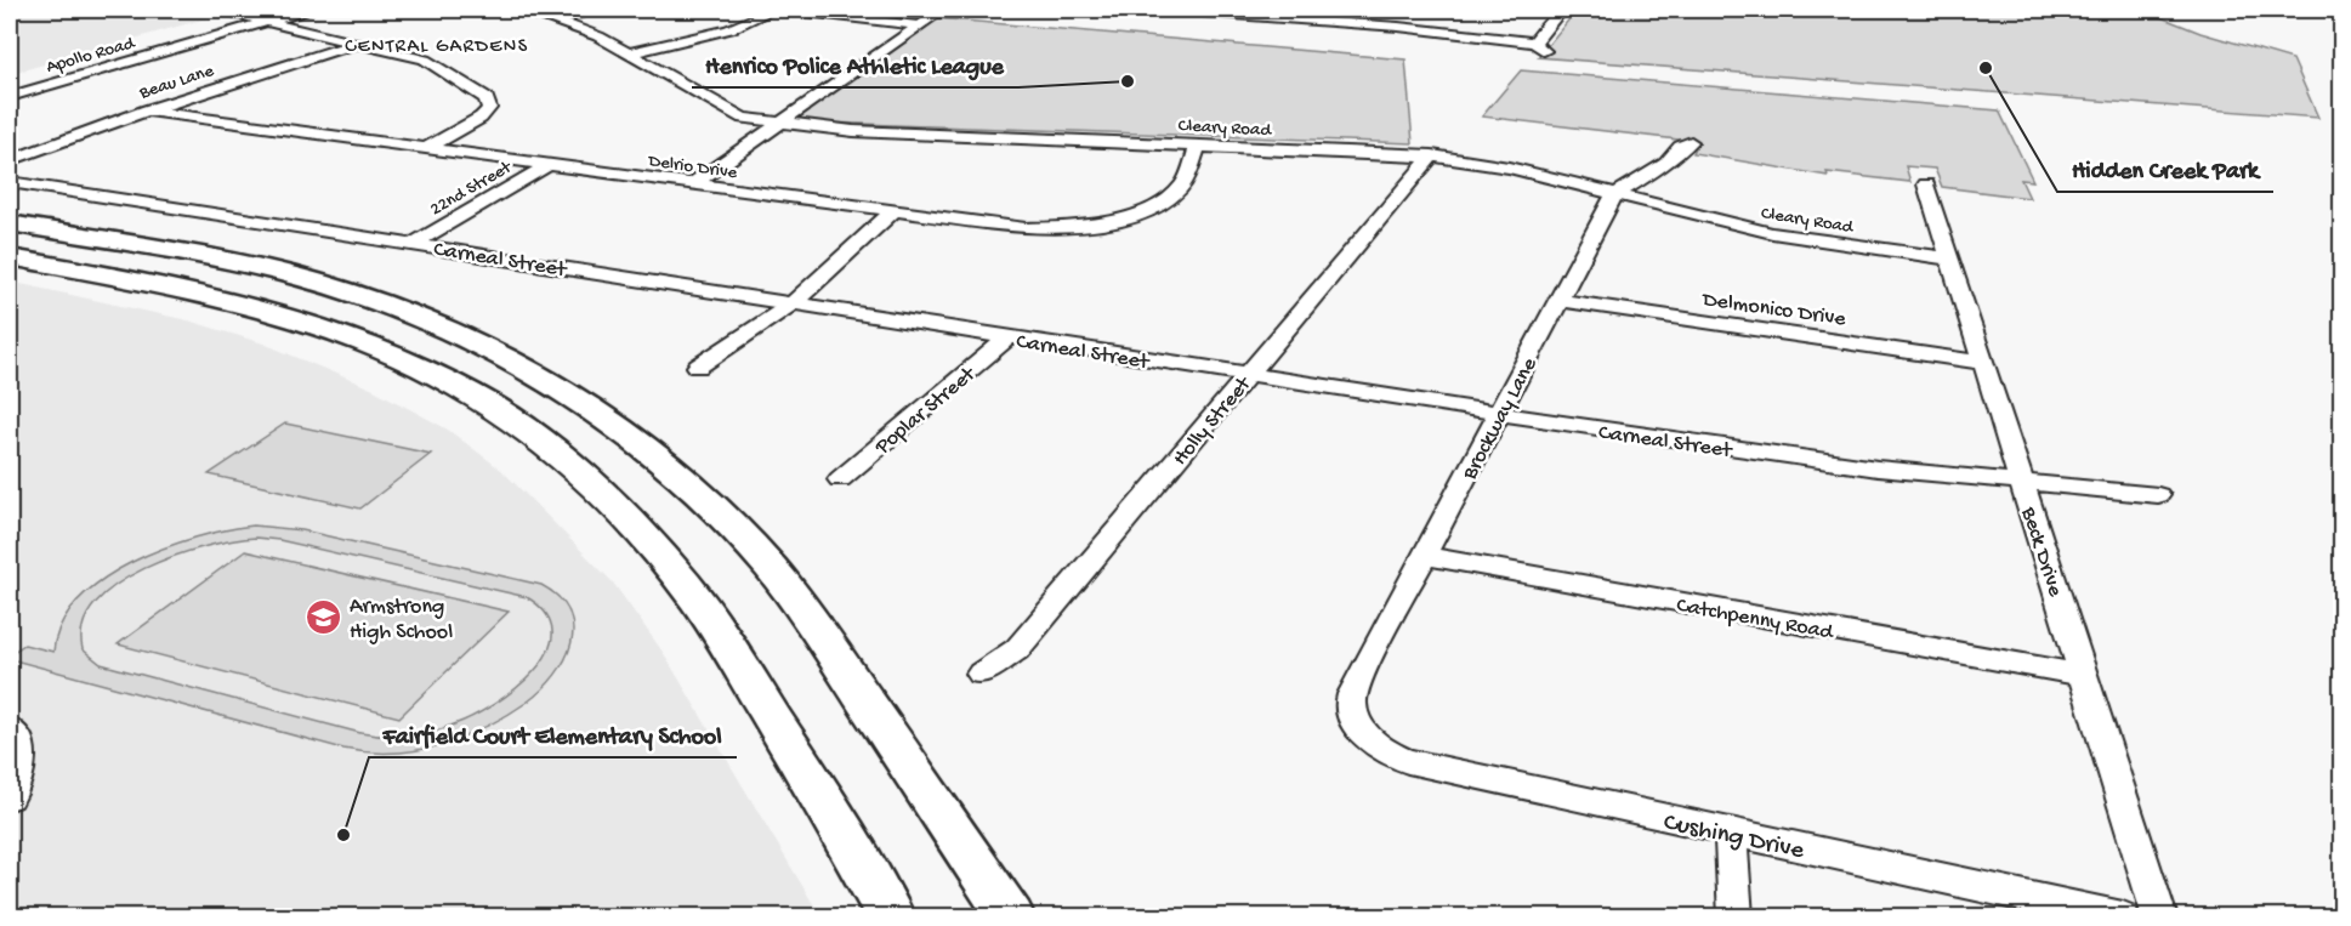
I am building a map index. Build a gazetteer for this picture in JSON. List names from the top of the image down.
{
  "streets": {
    "street": [
      "Apollo Road",
      "Beau Lane",
      "Cleary Road",
      "Delrio Drive",
      "22nd Street",
      "Carneal Street",
      "Delmonico Drive",
      "Poplar Street",
      "Brockway Lane",
      "Holly Street",
      "Beck Drive",
      "Catchpenny Road",
      "Cushing Drive"
    ]
  },
  "crossings": [
    ["Beau Lane", "Delrio Drive"],
    ["Cleary Road", "Delrio Drive"],
    ["Cleary Road", "Brockway Lane"],
    ["Cleary Road", "Holly Street"],
    ["Cleary Road", "Beck Drive"],
    ["Delrio Drive", "22nd Street"],
    ["22nd Street", "Carneal Street"],
    ["Carneal Street", "Poplar Street"],
    ["Carneal Street", "Brockway Lane"],
    ["Carneal Street", "Holly Street"],
    ["Carneal Street", "Beck Drive"],
    ["Delmonico Drive", "Brockway Lane"],
    ["Delmonico Drive", "Beck Drive"],
    ["Brockway Lane", "Catchpenny Road"],
    ["Brockway Lane", "Cushing Drive"],
    ["Beck Drive", "Catchpenny Road"]
  ],
  "districts": ["CENTRAL GARDENS"],
  "places": {
    "other": ["Hidden Creek Park", "Henrico Police Athletic League", "Fairfield Court Elementary School"],
    "school or university": ["Armstrong High School"]
  }
}
